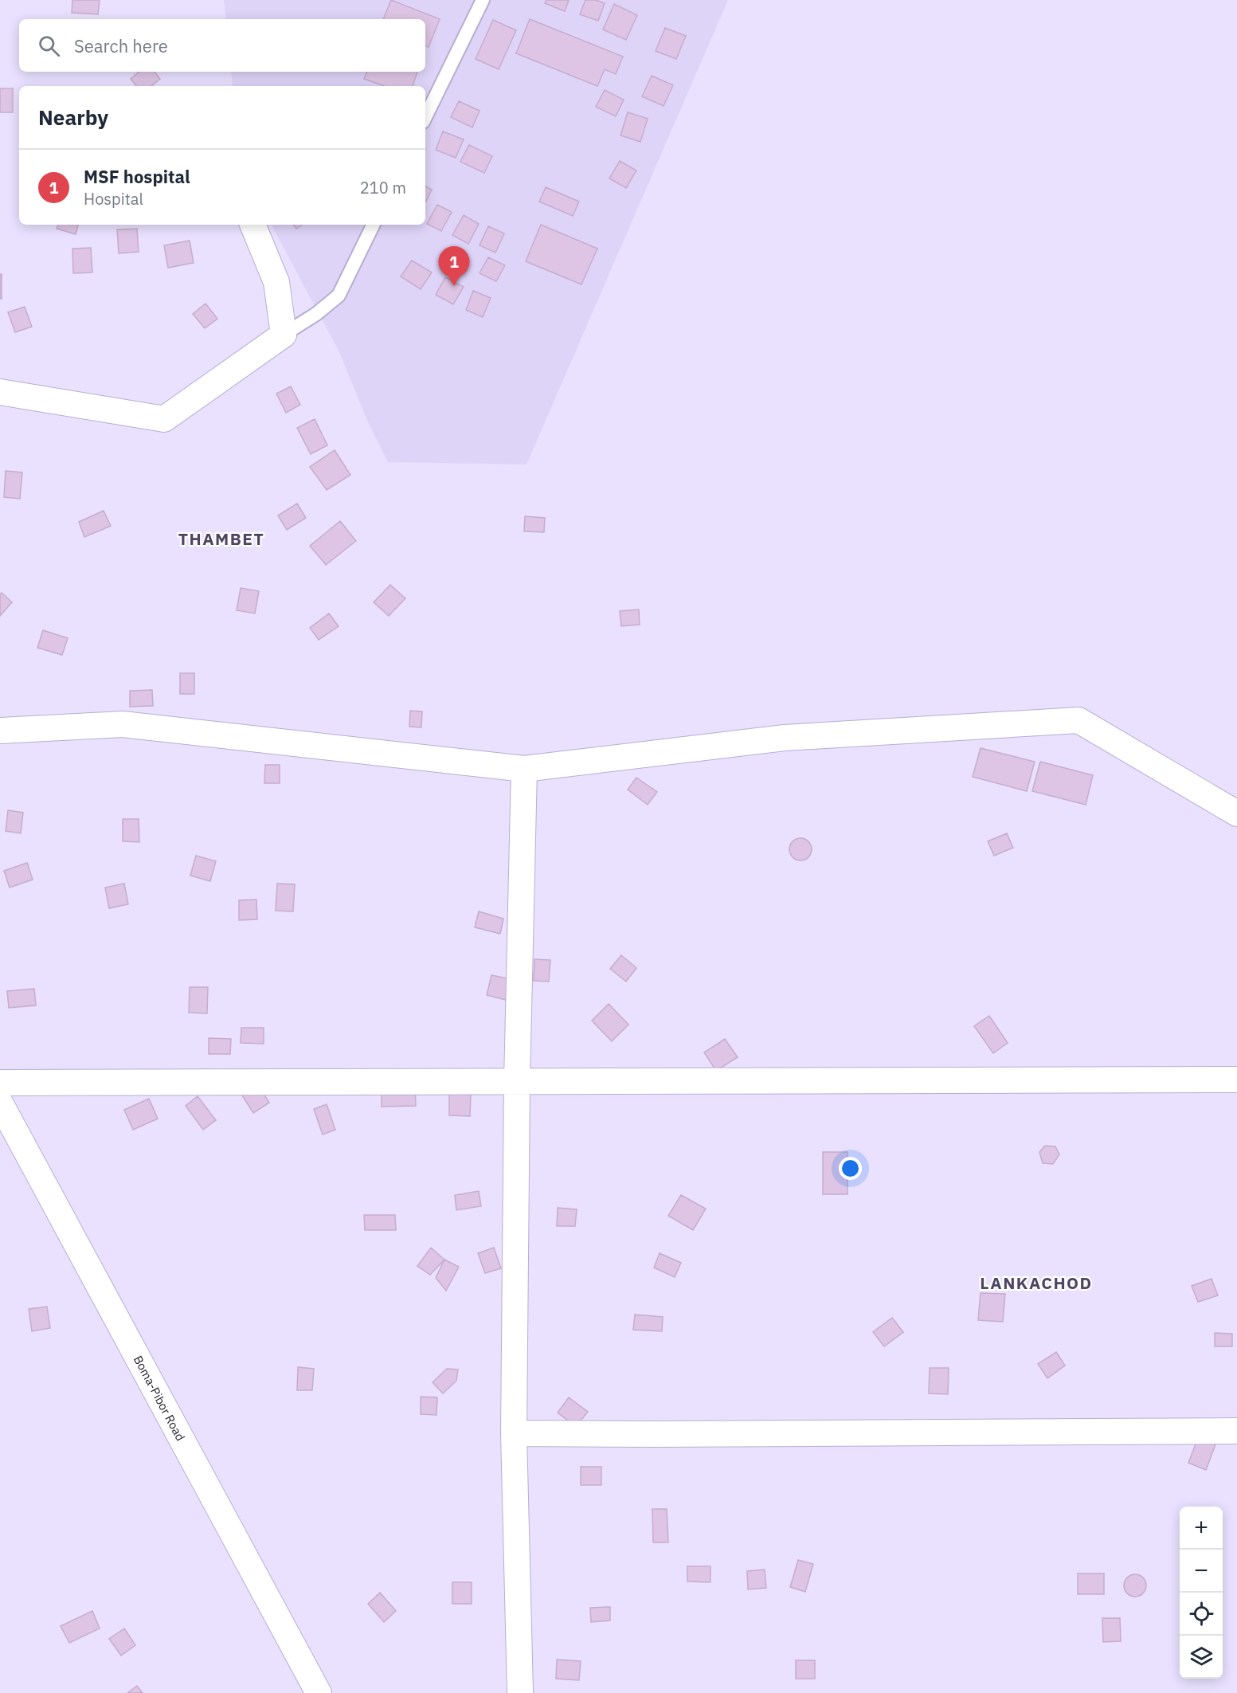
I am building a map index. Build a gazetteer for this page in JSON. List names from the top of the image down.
{
  "streets": {
    "street": ["Boma-Pibor Road"]
  },
  "districts": ["THAMBET", "LANKACHOD"],
  "page": {
    "search": "Search here",
    "heading": "Nearby",
    "list": [
      {
        "mark": "1",
        "name": "MSF hospital",
        "note": "Hospital",
        "value": "210 m"
      }
    ],
    "pins": "1",
    "map_buttons": ["+", "−"]
  }
}
